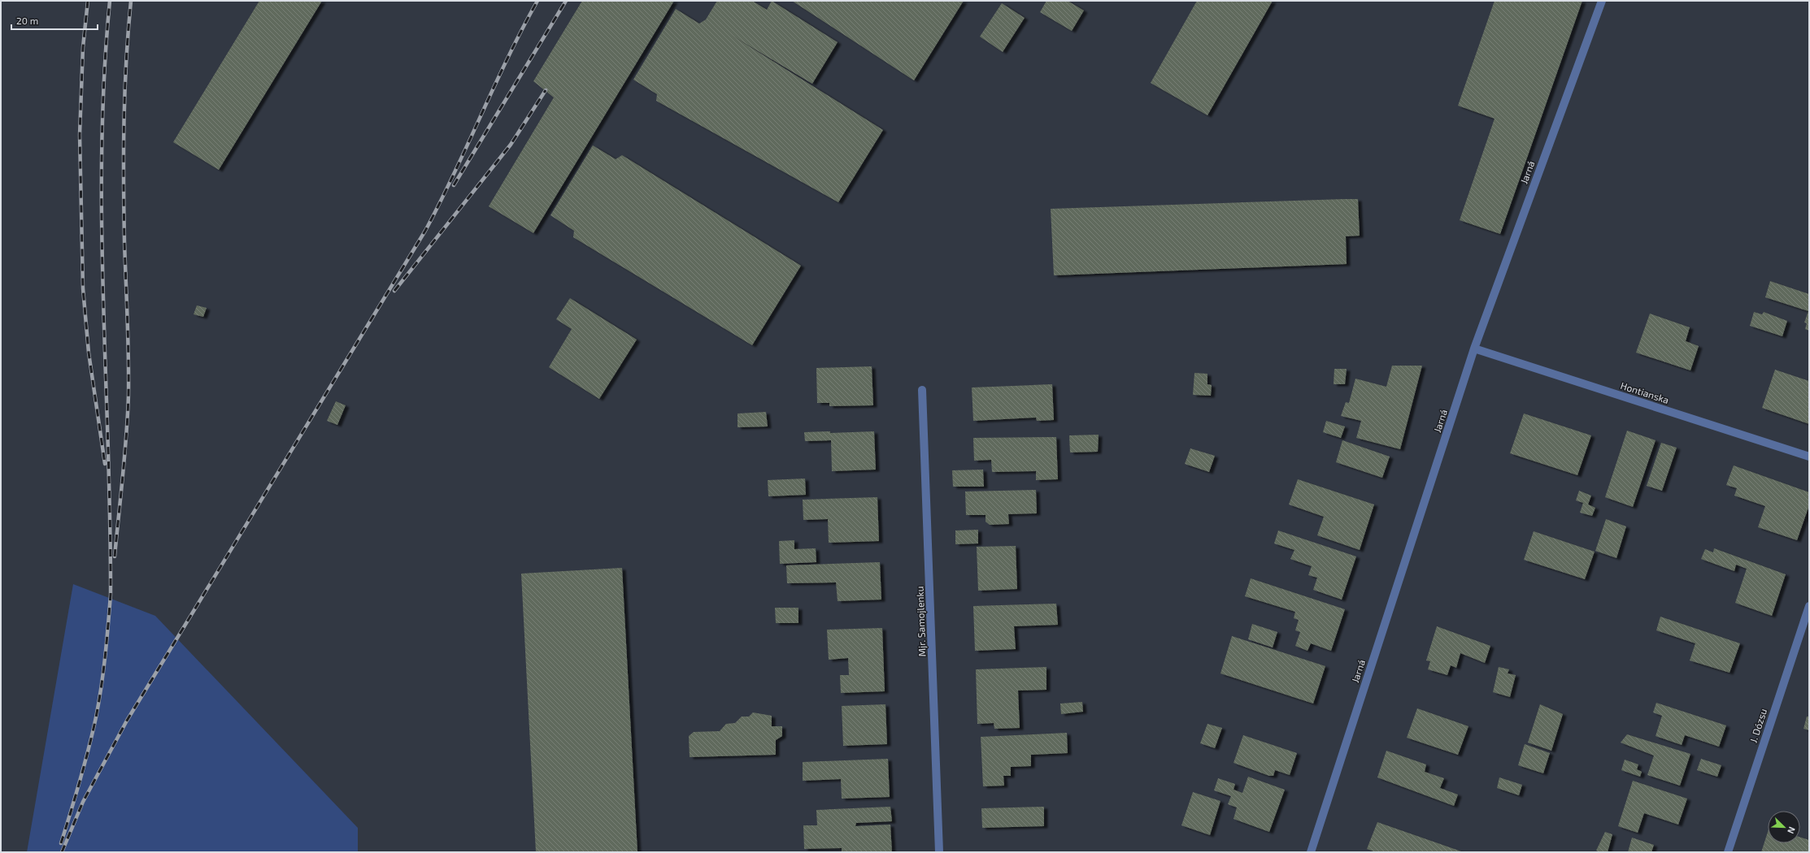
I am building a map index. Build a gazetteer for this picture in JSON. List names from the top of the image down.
{
  "streets": {
    "street": [
      "Jarná",
      "Hontianska",
      "Mjr. Samojlenku",
      "J. Dózsu"
    ]
  },
  "crossings": [
    ["Jarná", "Hontianska"]
  ],
  "scale_bar": "20 m",
  "north": "bottom right"
}
